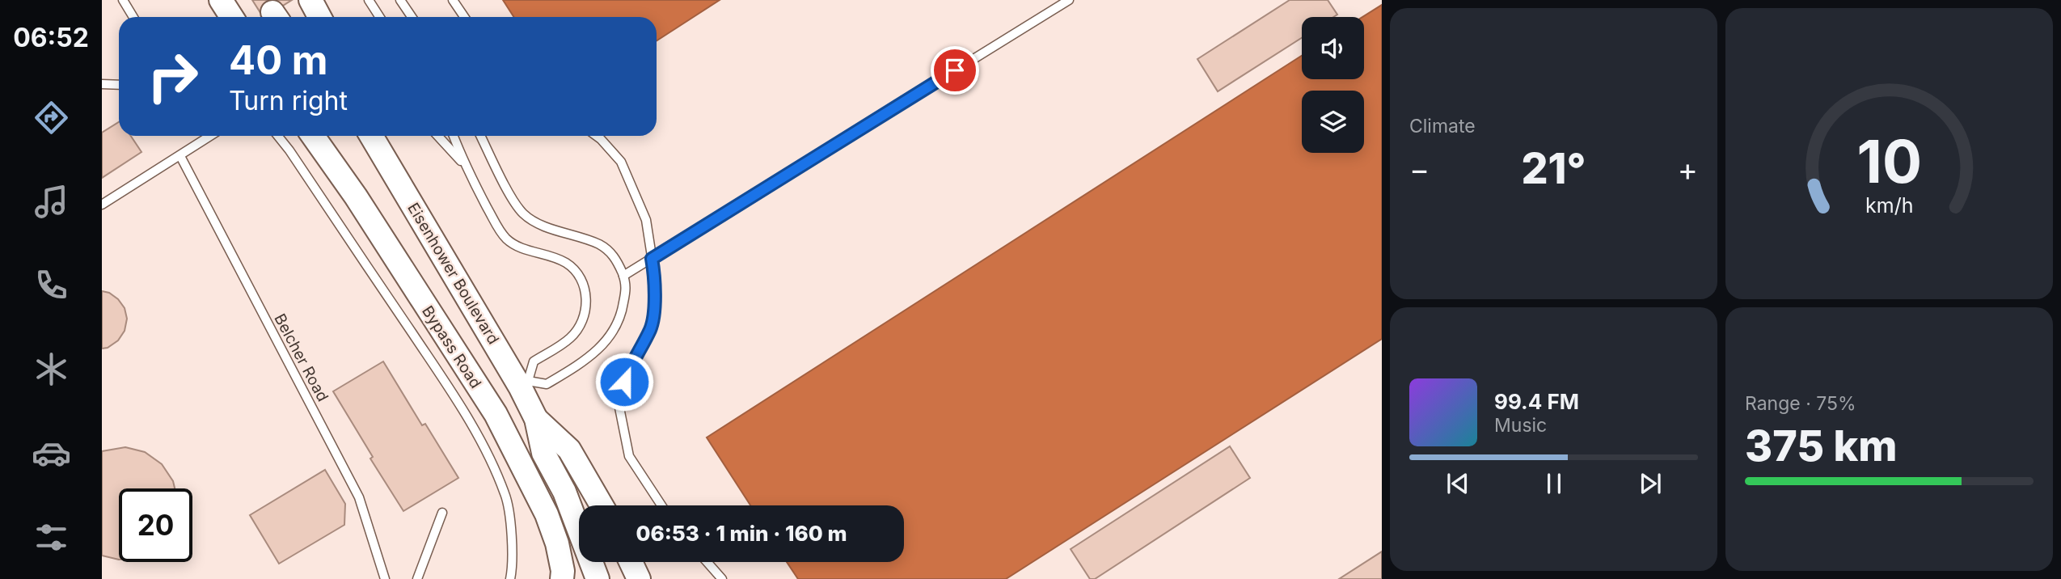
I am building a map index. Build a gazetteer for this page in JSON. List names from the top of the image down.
{
  "streets": {
    "street": ["Eisenhower Boulevard", "Bypass Road"],
    "lane": ["Belcher Road"]
  },
  "page": {
    "tabs": "06:52",
    "tile": [
      "Climate",
      ["Range · 75%", "375 km"]
    ],
    "turn": ["40 m", "Turn right"],
    "heat": ["−", "21°", "+"],
    "song": ["99.4 FM", "Music"],
    "limit": "20",
    "trip": "06:53 · 1 min · 160 m",
    "gauge": ["10", "km/h"]
  }
}
